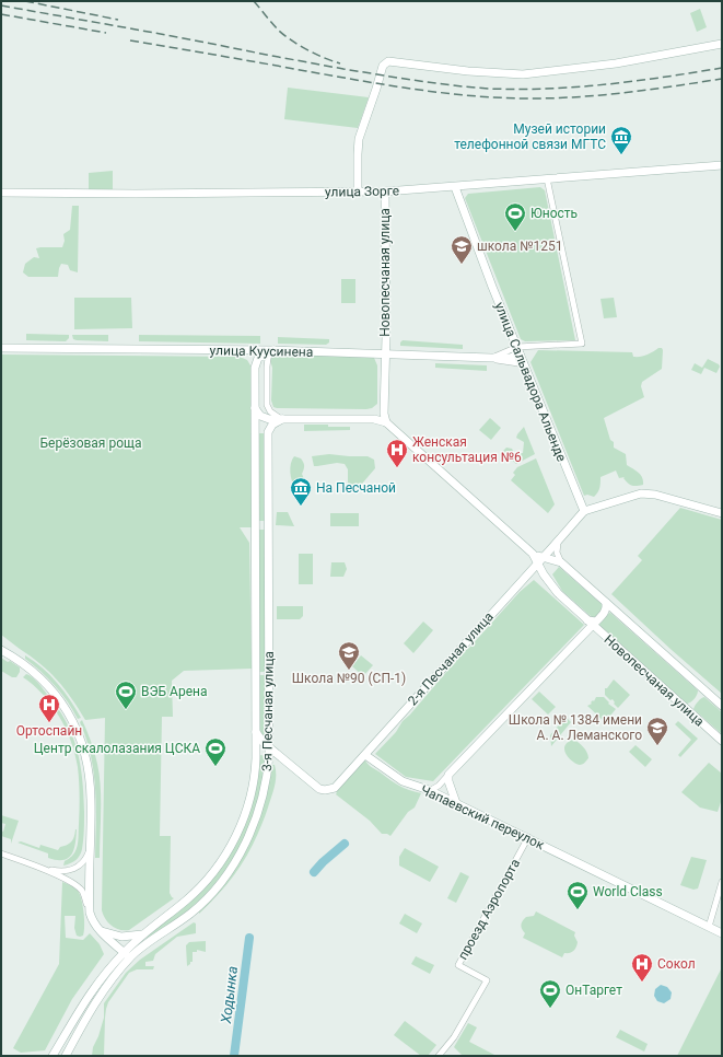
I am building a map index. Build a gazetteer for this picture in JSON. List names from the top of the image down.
{
  "streets": {
    "street": [
      "улица Зорге",
      "Новопесчаная улица",
      "улица Куусинена",
      "улица Сальвадора Альенде",
      "2-я Песчаная улица",
      "3-я Песчаная улица",
      "Чапаевский переулок",
      "проезд Аэропорта"
    ]
  },
  "crossings": [
    ["улица Зорге", "Новопесчаная улица"],
    ["улица Зорге", "улица Сальвадора Альенде"],
    ["Новопесчаная улица", "улица Куусинена"],
    ["Новопесчаная улица", "2-я Песчаная улица"],
    ["улица Куусинена", "улица Сальвадора Альенде"],
    ["2-я Песчаная улица", "Чапаевский переулок"],
    ["Чапаевский переулок", "проезд Аэропорта"]
  ],
  "water": ["Ходынка"],
  "parks": ["Берёзовая роща"],
  "places": {
    "museum": ["Музей истории телефонной связи МГТС", "На Песчаной"],
    "sports": [
      "Юность",
      "ВЭБ Арена",
      "Центр скалолазания ЦСКА",
      "World Class",
      "ОнТаргет"
    ],
    "school or university": ["школа №1251", "Школа №90 (СП-1)", "Школа № 1384 имени А. А. Леманского"],
    "hospital": ["Женская консультация №6", "Ортоспайн", "Сокол"]
  }
}
